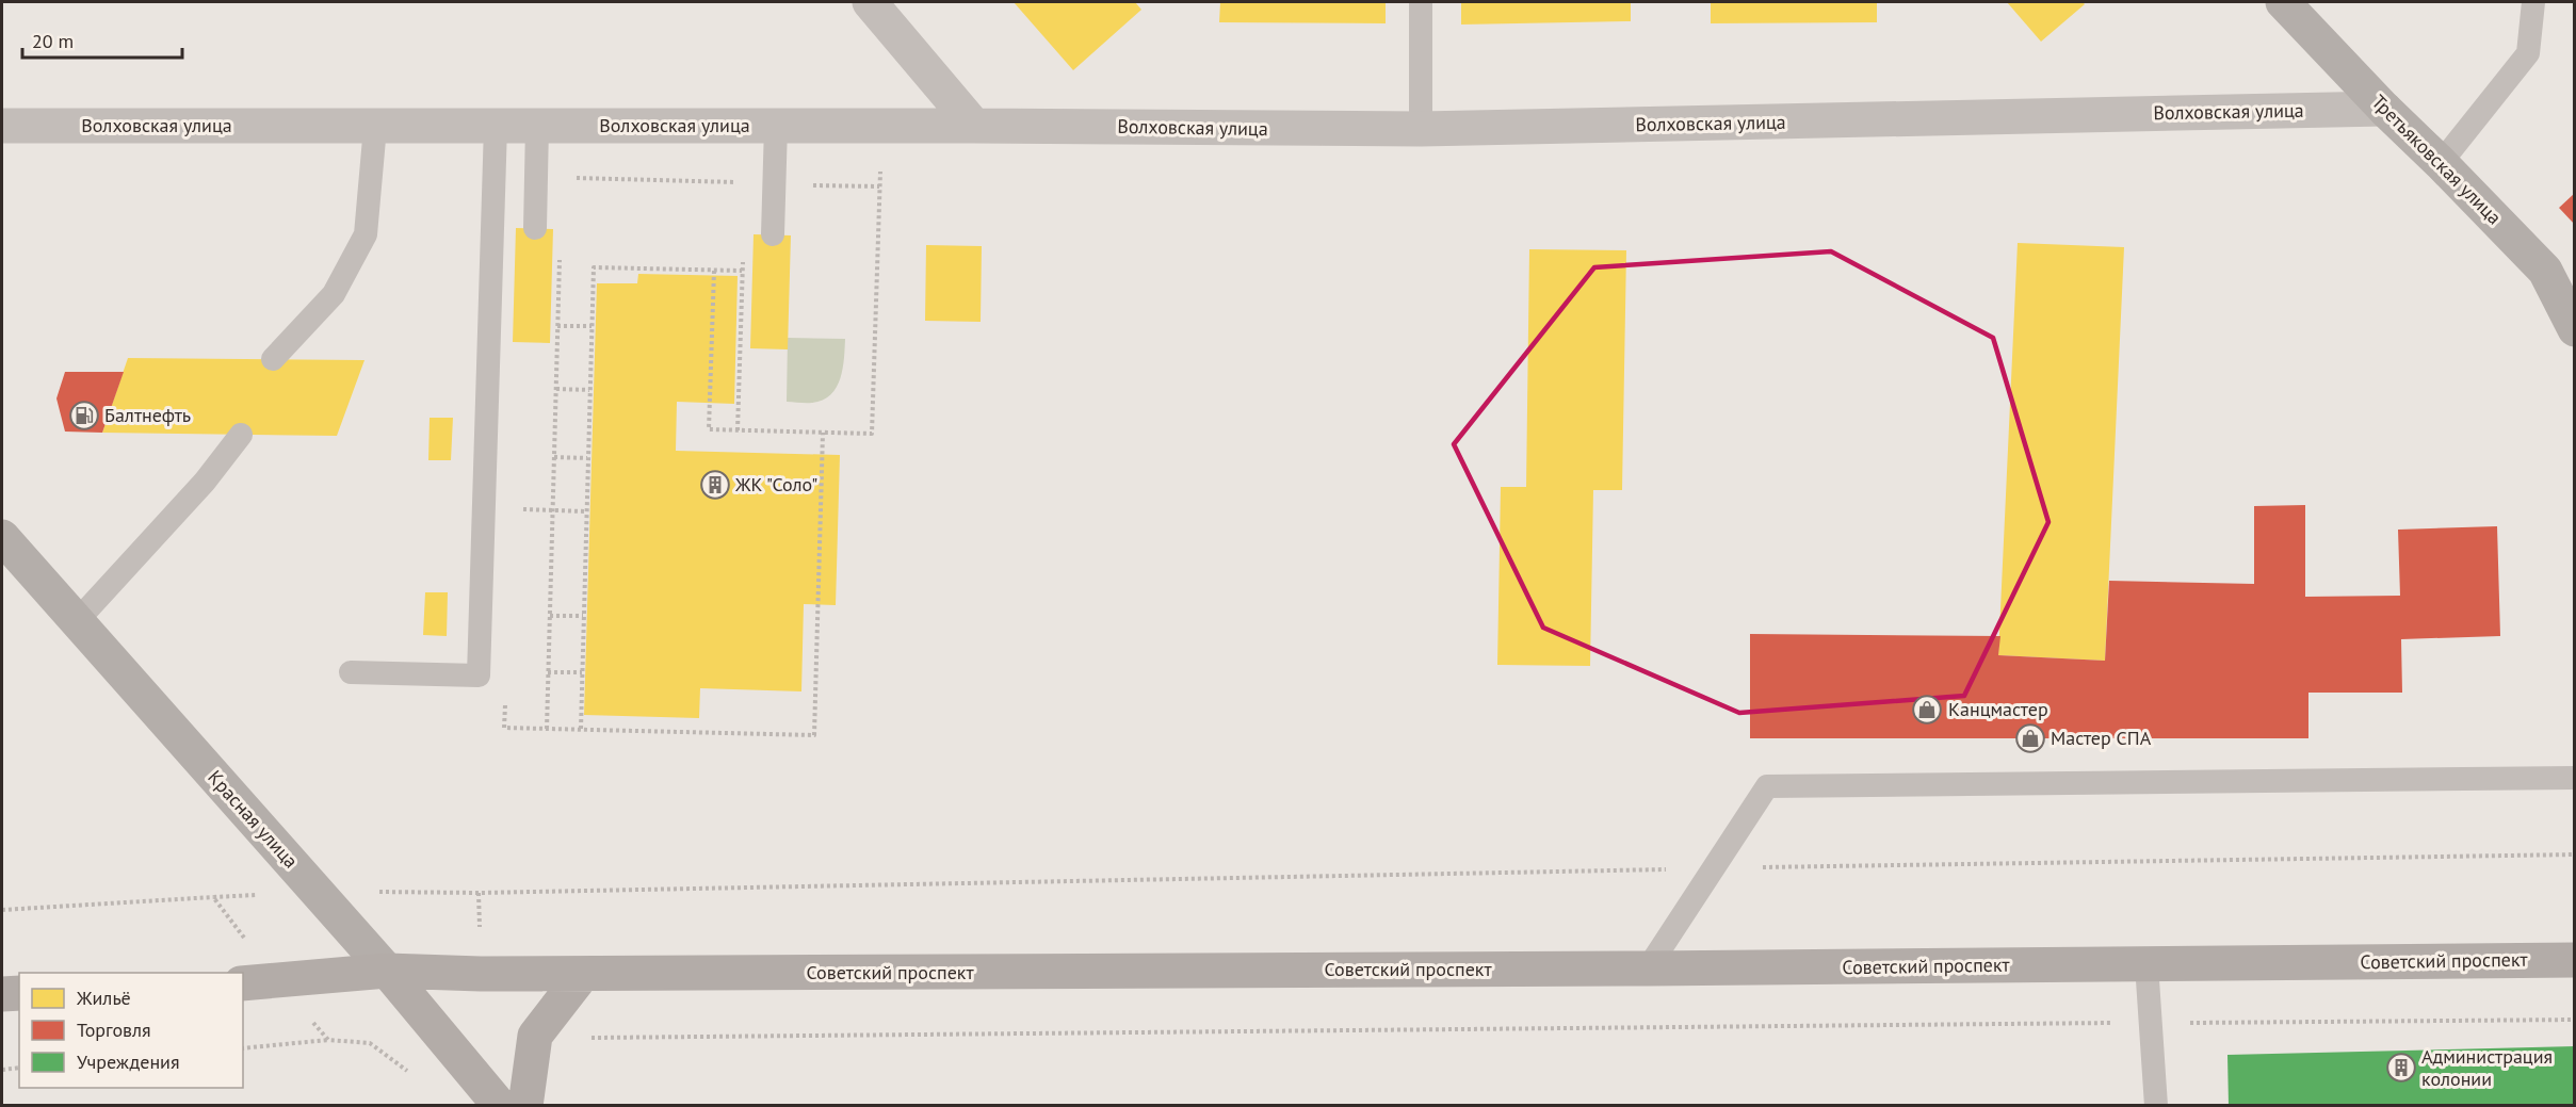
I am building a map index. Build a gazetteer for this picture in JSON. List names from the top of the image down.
{
  "streets": {
    "main road": ["Красная улица", "Советский проспект"],
    "street": ["Волховская улица", "Третьяковская улица"]
  },
  "crossings": [
    ["Волховская улица", "Третьяковская улица"],
    ["Красная улица", "Советский проспект"]
  ],
  "places": {
    "fuel station": ["Балтнефть"],
    "building": ["ЖК \"Соло\"", "Администрация колонии"],
    "shop": ["Канцмастер", "Мастер СПА"]
  },
  "legend": ["Жильё", "Торговля", "Учреждения"],
  "scale_bar": "20 m"
}
